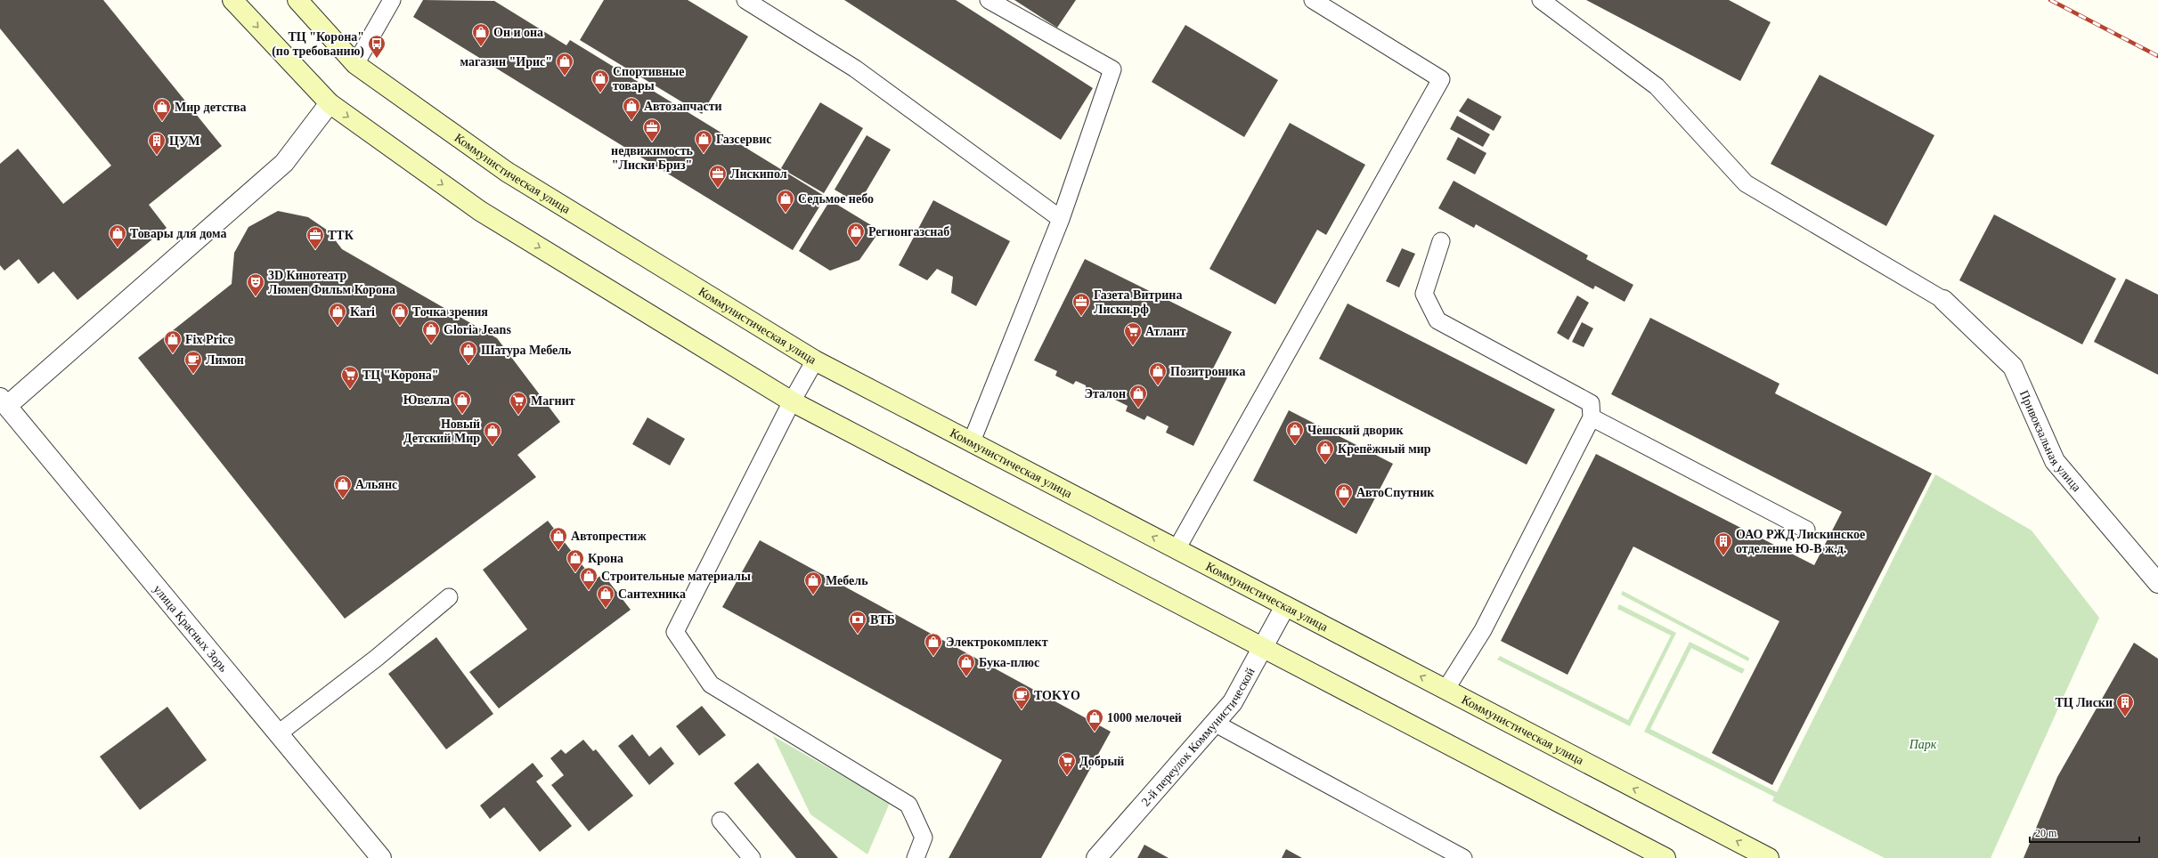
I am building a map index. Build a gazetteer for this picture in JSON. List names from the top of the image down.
{
  "streets": {
    "main road": ["Коммунистическая улица"],
    "street": ["Привокзальная улица", "улица Красных Зорь", "2-й переулок Коммунистической"]
  },
  "crossings": [
    ["Коммунистическая улица", "2-й переулок Коммунистической"]
  ],
  "parks": ["Парк"],
  "places": {
    "shop": [
      "Он и она",
      "магазин \"Ирис\"",
      "Спортивные товары",
      "Автозапчасти",
      "Мир детства",
      "Газсервис",
      "Седьмое небо",
      "Регионгазснаб",
      "Товары для дома",
      "Kari",
      "Точка зрения",
      "Gloria Jeans",
      "Fix Price",
      "Шатура Мебель",
      "Позитроника",
      "Эталон",
      "Ювелла",
      "Чешский дворик",
      "Новый Детский Мир",
      "Крепёжный мир",
      "Альянс",
      "АвтоСпутник",
      "Автопрестиж",
      "Крона",
      "Строительные материалы",
      "Мебель",
      "Сантехника",
      "Электрокомплект",
      "Бука-плюс",
      "1000 мелочей"
    ],
    "bus stop": ["ТЦ \"Корона\" (по требованию)"],
    "office": [
      "недвижимость \"Лиски Бриз\"",
      "Лискипол",
      "ТТК",
      "Газета Витрина Лиски.рф"
    ],
    "building": ["ЦУМ", "ОАО РЖД Лискинское отделение Ю-В ж.д.", "ТЦ Лиски"],
    "theatre": ["3D Кинотеатр Люмен Фильм Корона"],
    "supermarket": [
      "Атлант",
      "ТЦ \"Корона\"",
      "Магнит",
      "Добрый"
    ],
    "cafe": ["Лимон", "TOKYO"],
    "bank": ["ВТБ"]
  },
  "scale_bar": "20 m"
}
